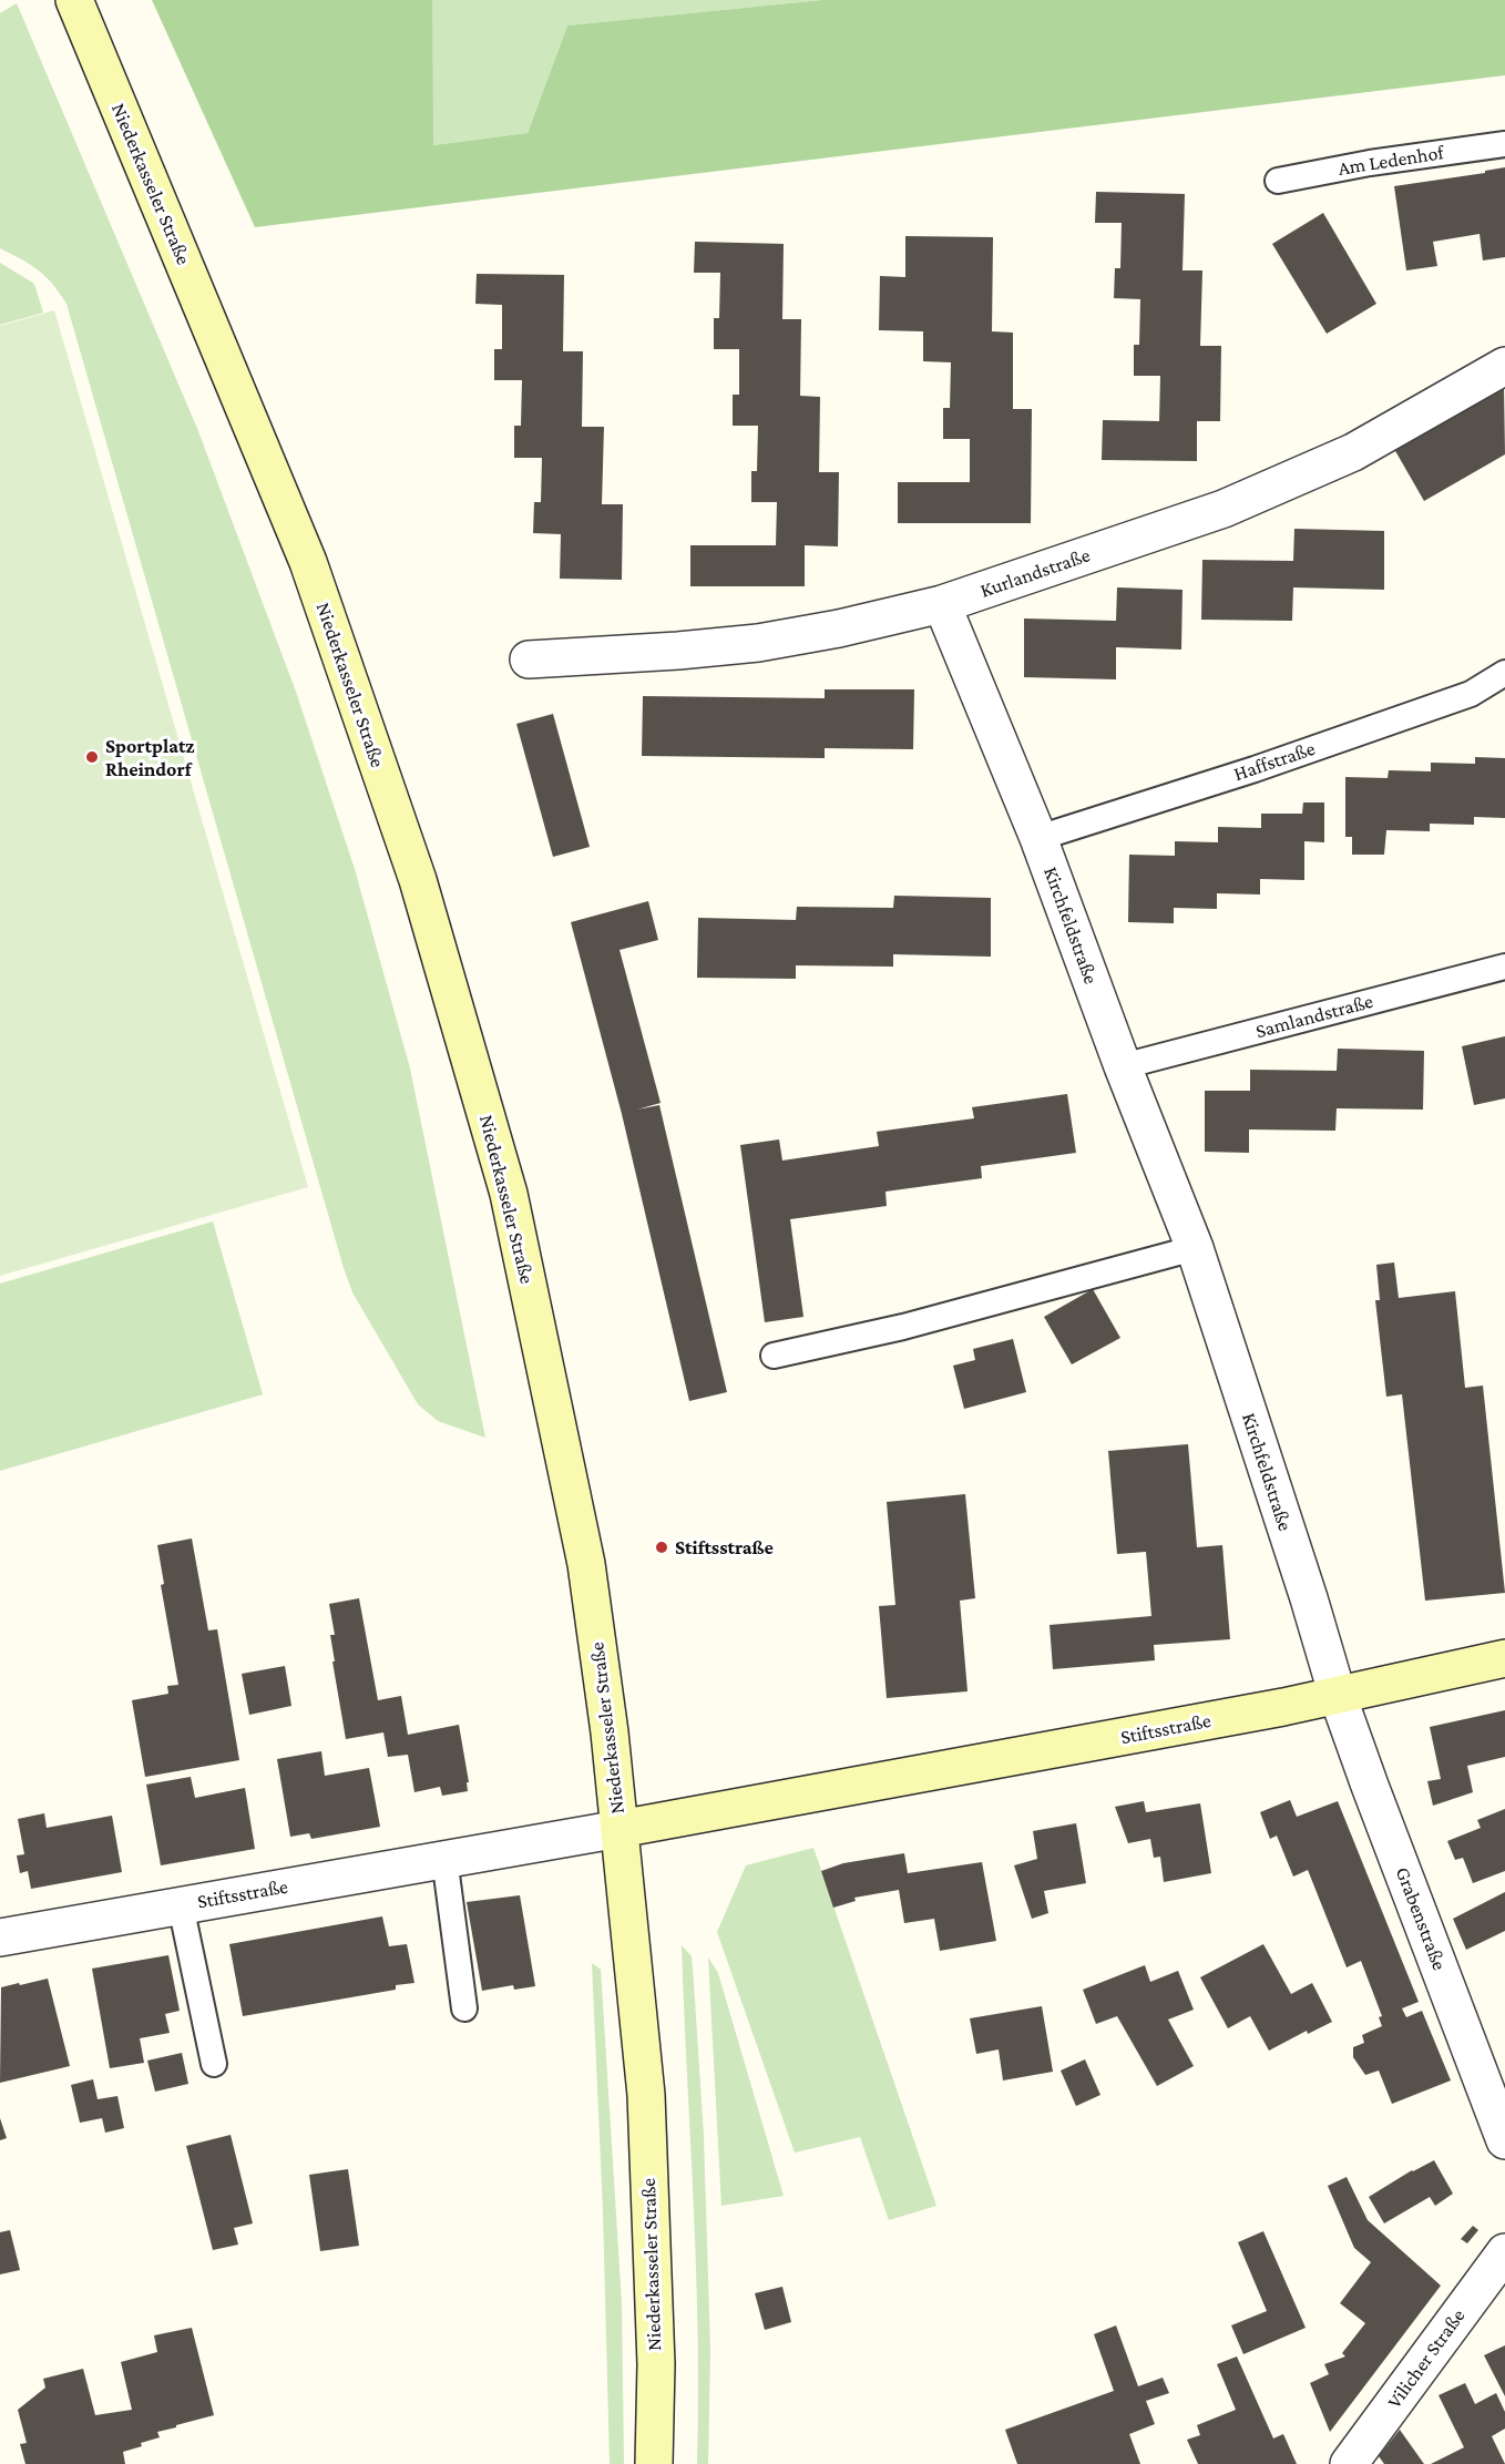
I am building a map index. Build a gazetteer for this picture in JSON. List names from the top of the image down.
{
  "streets": {
    "main road": ["Niederkasseler Straße", "Stiftsstraße"],
    "street": [
      "Kurlandstraße",
      "Kirchfeldstraße",
      "Grabenstraße",
      "Vilicher Straße"
    ],
    "lane": ["Am Ledenhof", "Haffstraße", "Samlandstraße"]
  },
  "crossings": [
    ["Niederkasseler Straße", "Stiftsstraße"],
    ["Kurlandstraße", "Kirchfeldstraße"],
    ["Haffstraße", "Kirchfeldstraße"],
    ["Kirchfeldstraße", "Samlandstraße"],
    ["Kirchfeldstraße", "Stiftsstraße"],
    ["Kirchfeldstraße", "Grabenstraße"],
    ["Stiftsstraße", "Grabenstraße"]
  ],
  "places": ["Sportplatz Rheindorf", "Stiftsstraße"]
}
